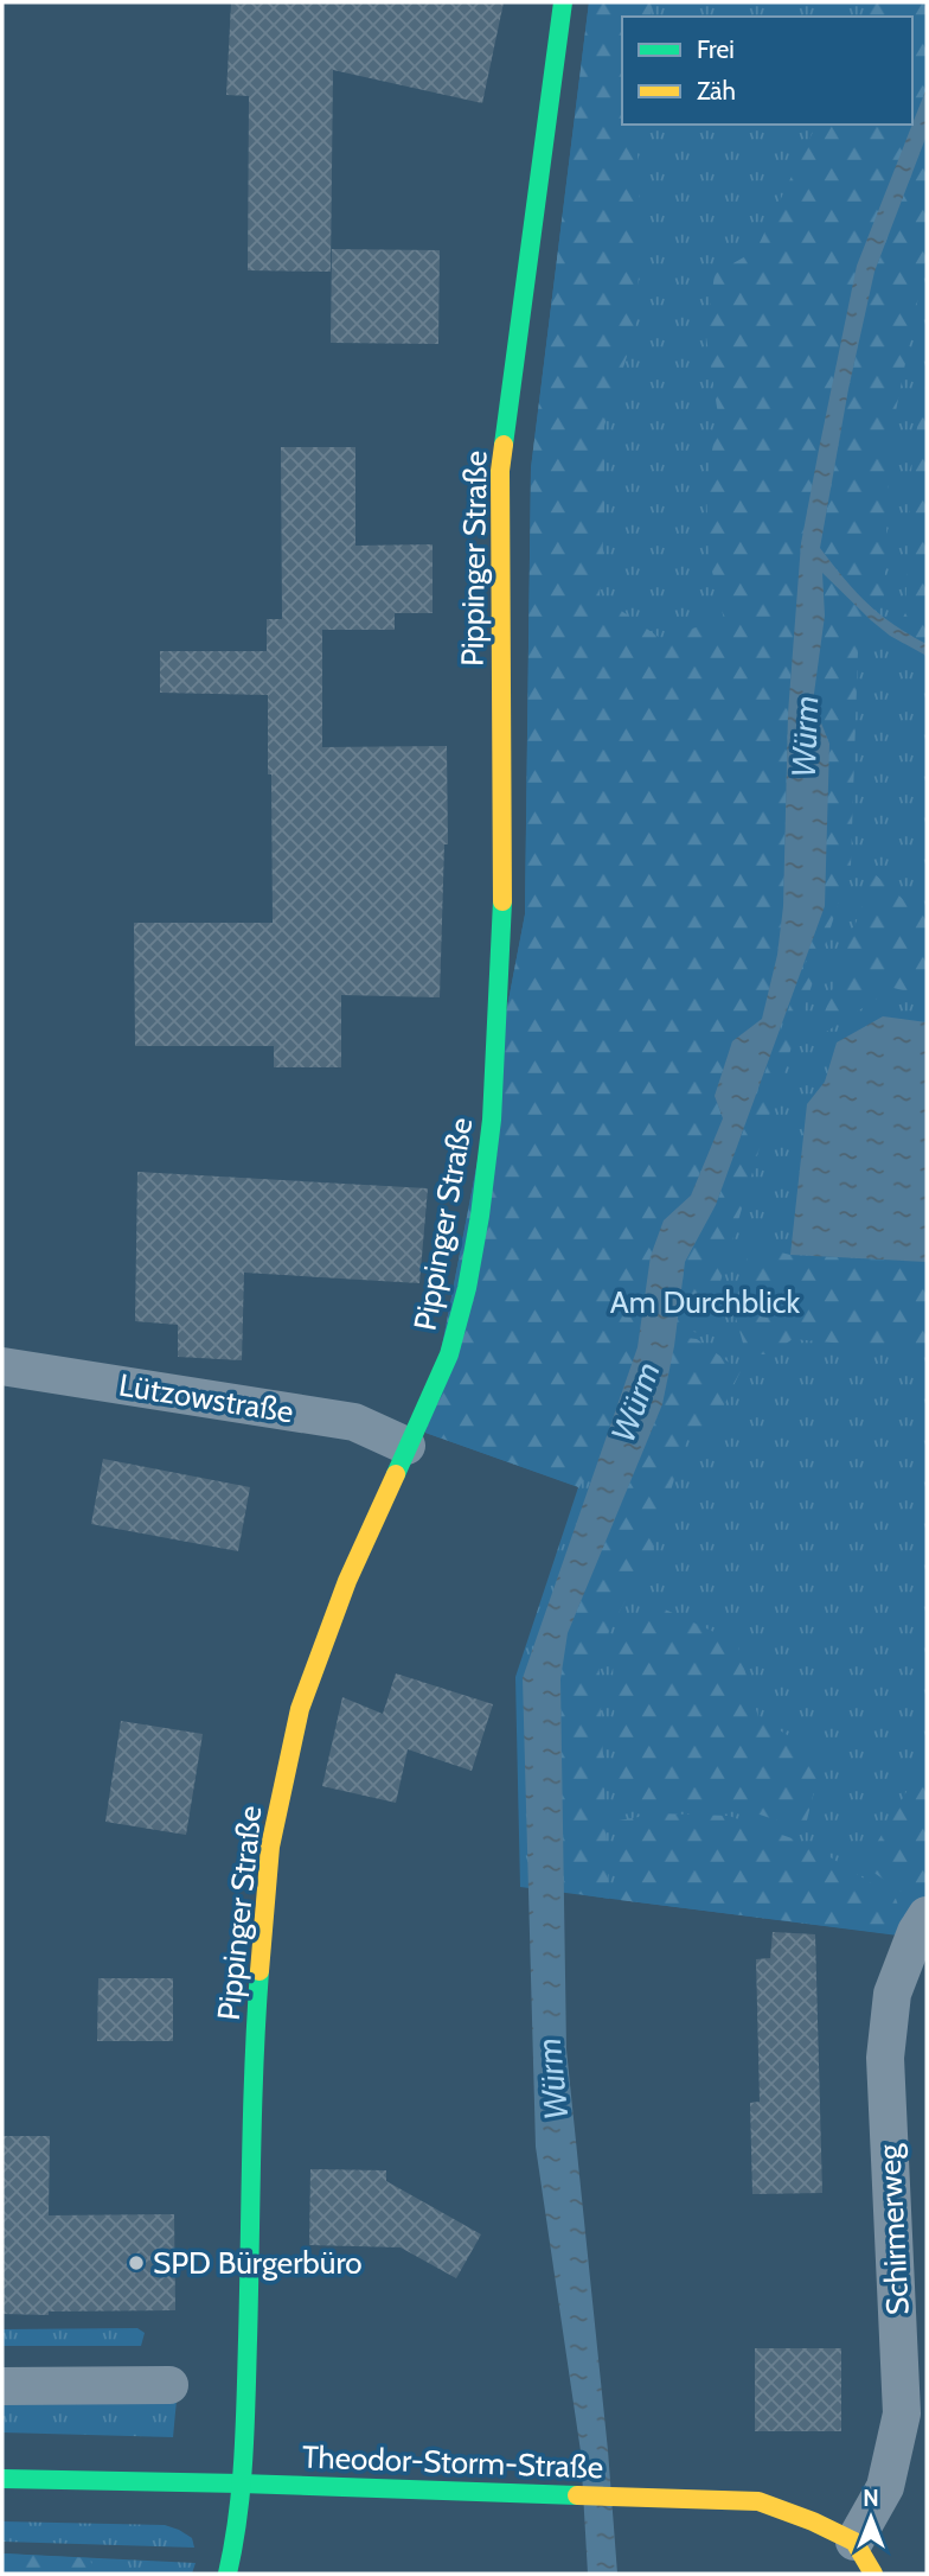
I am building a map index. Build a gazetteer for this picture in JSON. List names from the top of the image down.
{
  "streets": {
    "main road": ["Pippinger Straße", "Theodor-Storm-Straße"],
    "street": ["Lützowstraße", "Schirmerweg"]
  },
  "crossings": [
    ["Pippinger Straße", "Lützowstraße"],
    ["Pippinger Straße", "Theodor-Storm-Straße"],
    ["Schirmerweg", "Theodor-Storm-Straße"]
  ],
  "water": ["Würm"],
  "parks": ["Am Durchblick"],
  "places": ["SPD Bürgerbüro"],
  "legend": ["Frei", "Zäh"],
  "north": "top"
}
